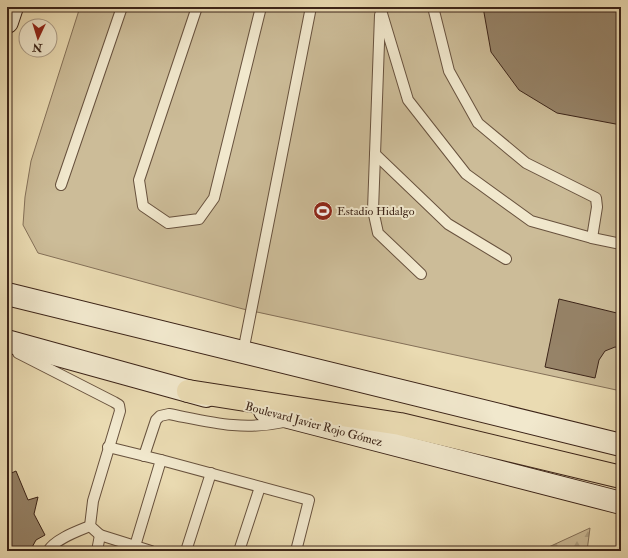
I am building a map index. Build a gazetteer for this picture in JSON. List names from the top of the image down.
{
  "streets": {
    "main road": ["Boulevard Javier Rojo Gómez"]
  },
  "places": {
    "sports": ["Estadio Hidalgo"]
  },
  "north": "bottom"
}
